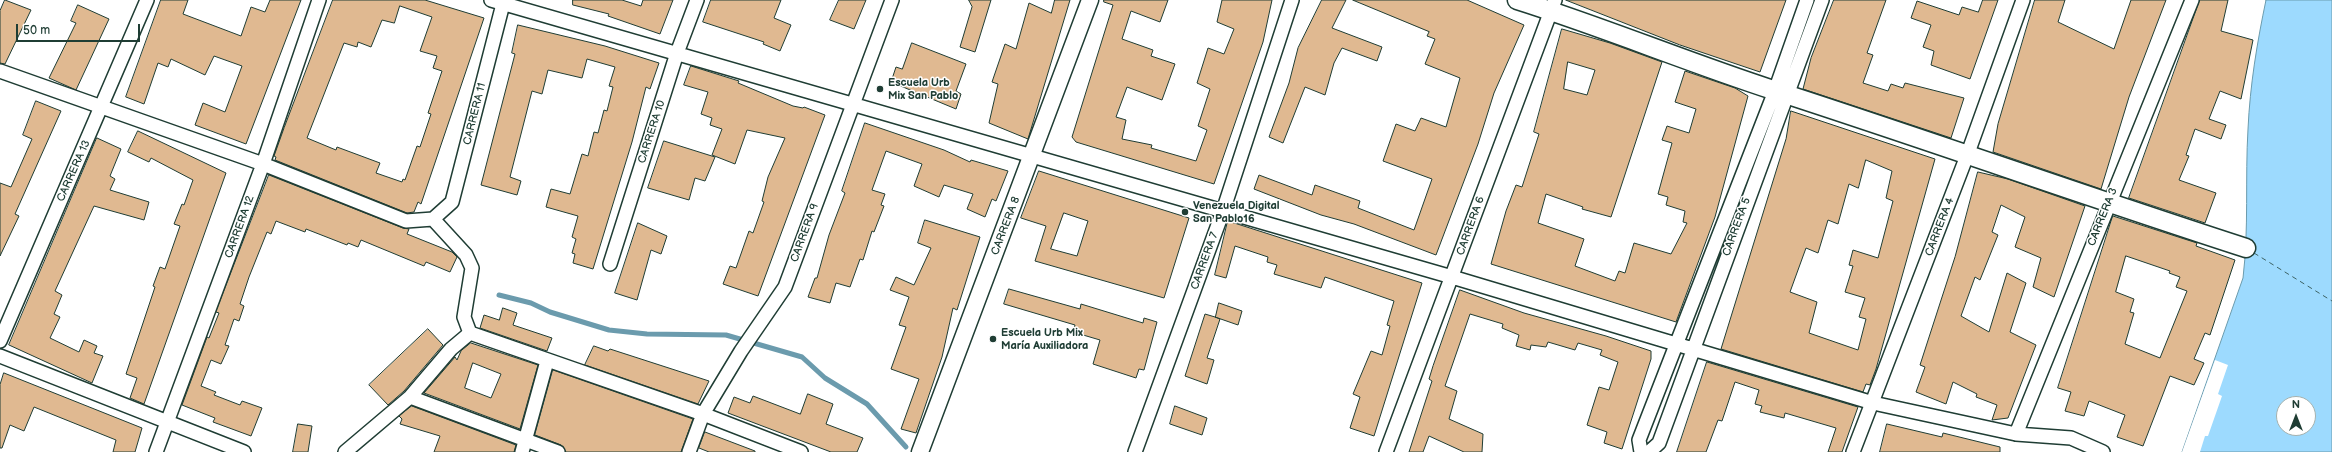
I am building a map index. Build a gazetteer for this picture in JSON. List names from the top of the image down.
{
  "streets": {
    "street": [
      "CARRERA 11",
      "CARRERA 10",
      "CARRERA 13",
      "CARRERA 3",
      "CARRERA 8",
      "CARRERA 6",
      "CARRERA 12",
      "CARRERA 5",
      "CARRERA 4",
      "CARRERA 9",
      "CARRERA 7"
    ]
  },
  "places": ["Escuela Urb Mix San Pablo", "Venezuela Digital San Pablo16", "Escuela Urb Mix María Auxiliadora"],
  "scale_bar": "50 m",
  "north": "top"
}
